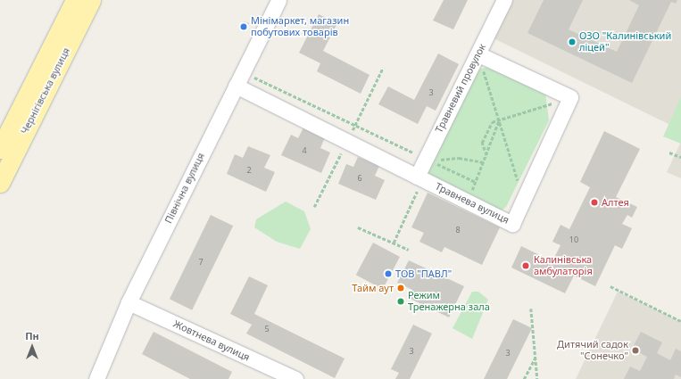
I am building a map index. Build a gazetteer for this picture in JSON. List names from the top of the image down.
{
  "streets": {
    "main road": ["Чернігівська вулиця"],
    "street": [
      "Травневий провулок",
      "Північна вулиця",
      "Травнева вулиця",
      "Жовтнева вулиця"
    ]
  },
  "crossings": [
    ["Травневий провулок", "Травнева вулиця"],
    ["Північна вулиця", "Травнева вулиця"],
    ["Північна вулиця", "Жовтнева вулиця"]
  ],
  "places": [
    "Мінімаркет, магазин побутових товарів",
    "ОЗО \"Калинівський ліцей\"",
    "Алтея",
    "Калинівська амбулаторія",
    "ТОВ \"ПАВЛ\"",
    "Тайм аут",
    "Режим Тренажерна зала",
    "Дитячий садок \"Сонечко\""
  ],
  "house_numbers": [
    "3",
    "4",
    "2",
    "6",
    "8",
    "10",
    "7",
    "5",
    "3",
    "3"
  ],
  "north": "top"
}
